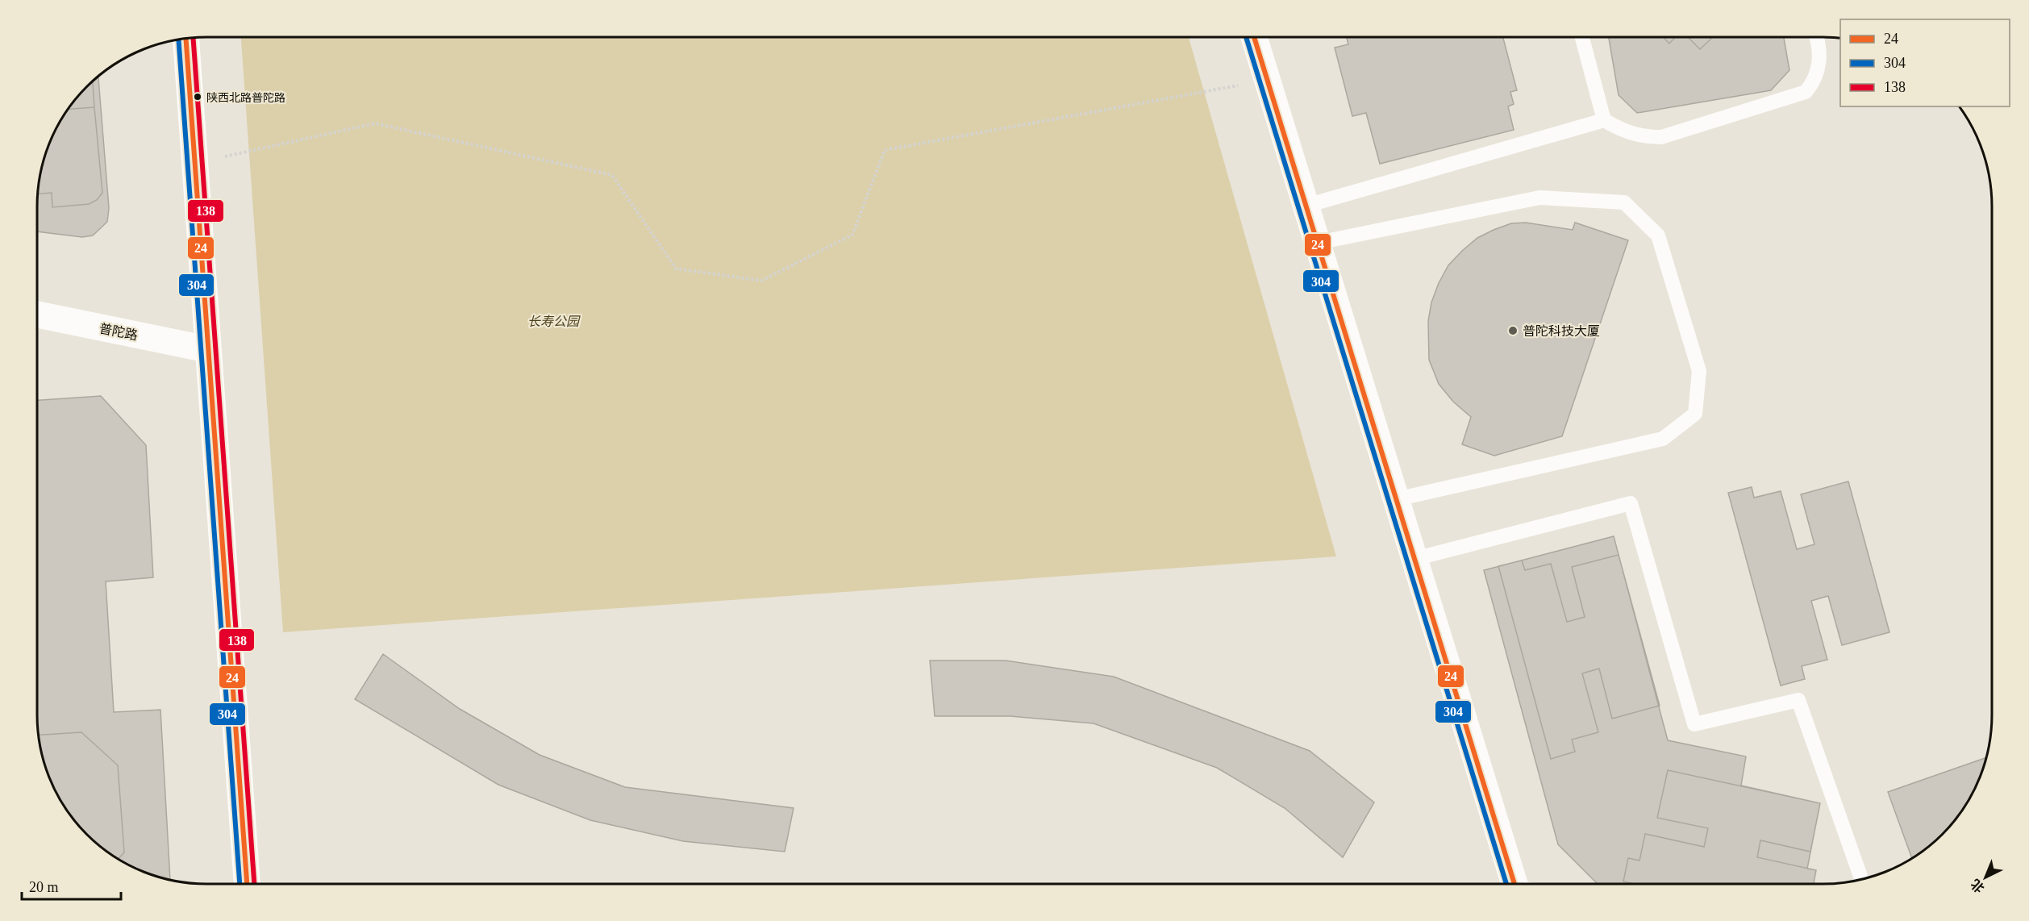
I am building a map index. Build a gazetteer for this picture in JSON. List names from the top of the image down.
{
  "streets": {
    "street": ["普陀路"]
  },
  "parks": ["长寿公园"],
  "places": ["陕西北路普陀路", "普陀科技大厦"],
  "lines": ["transit line 24", "transit line 304", "transit line 138"],
  "legend": ["24", "304", "138"],
  "scale_bar": "20 m",
  "north": "bottom left"
}
